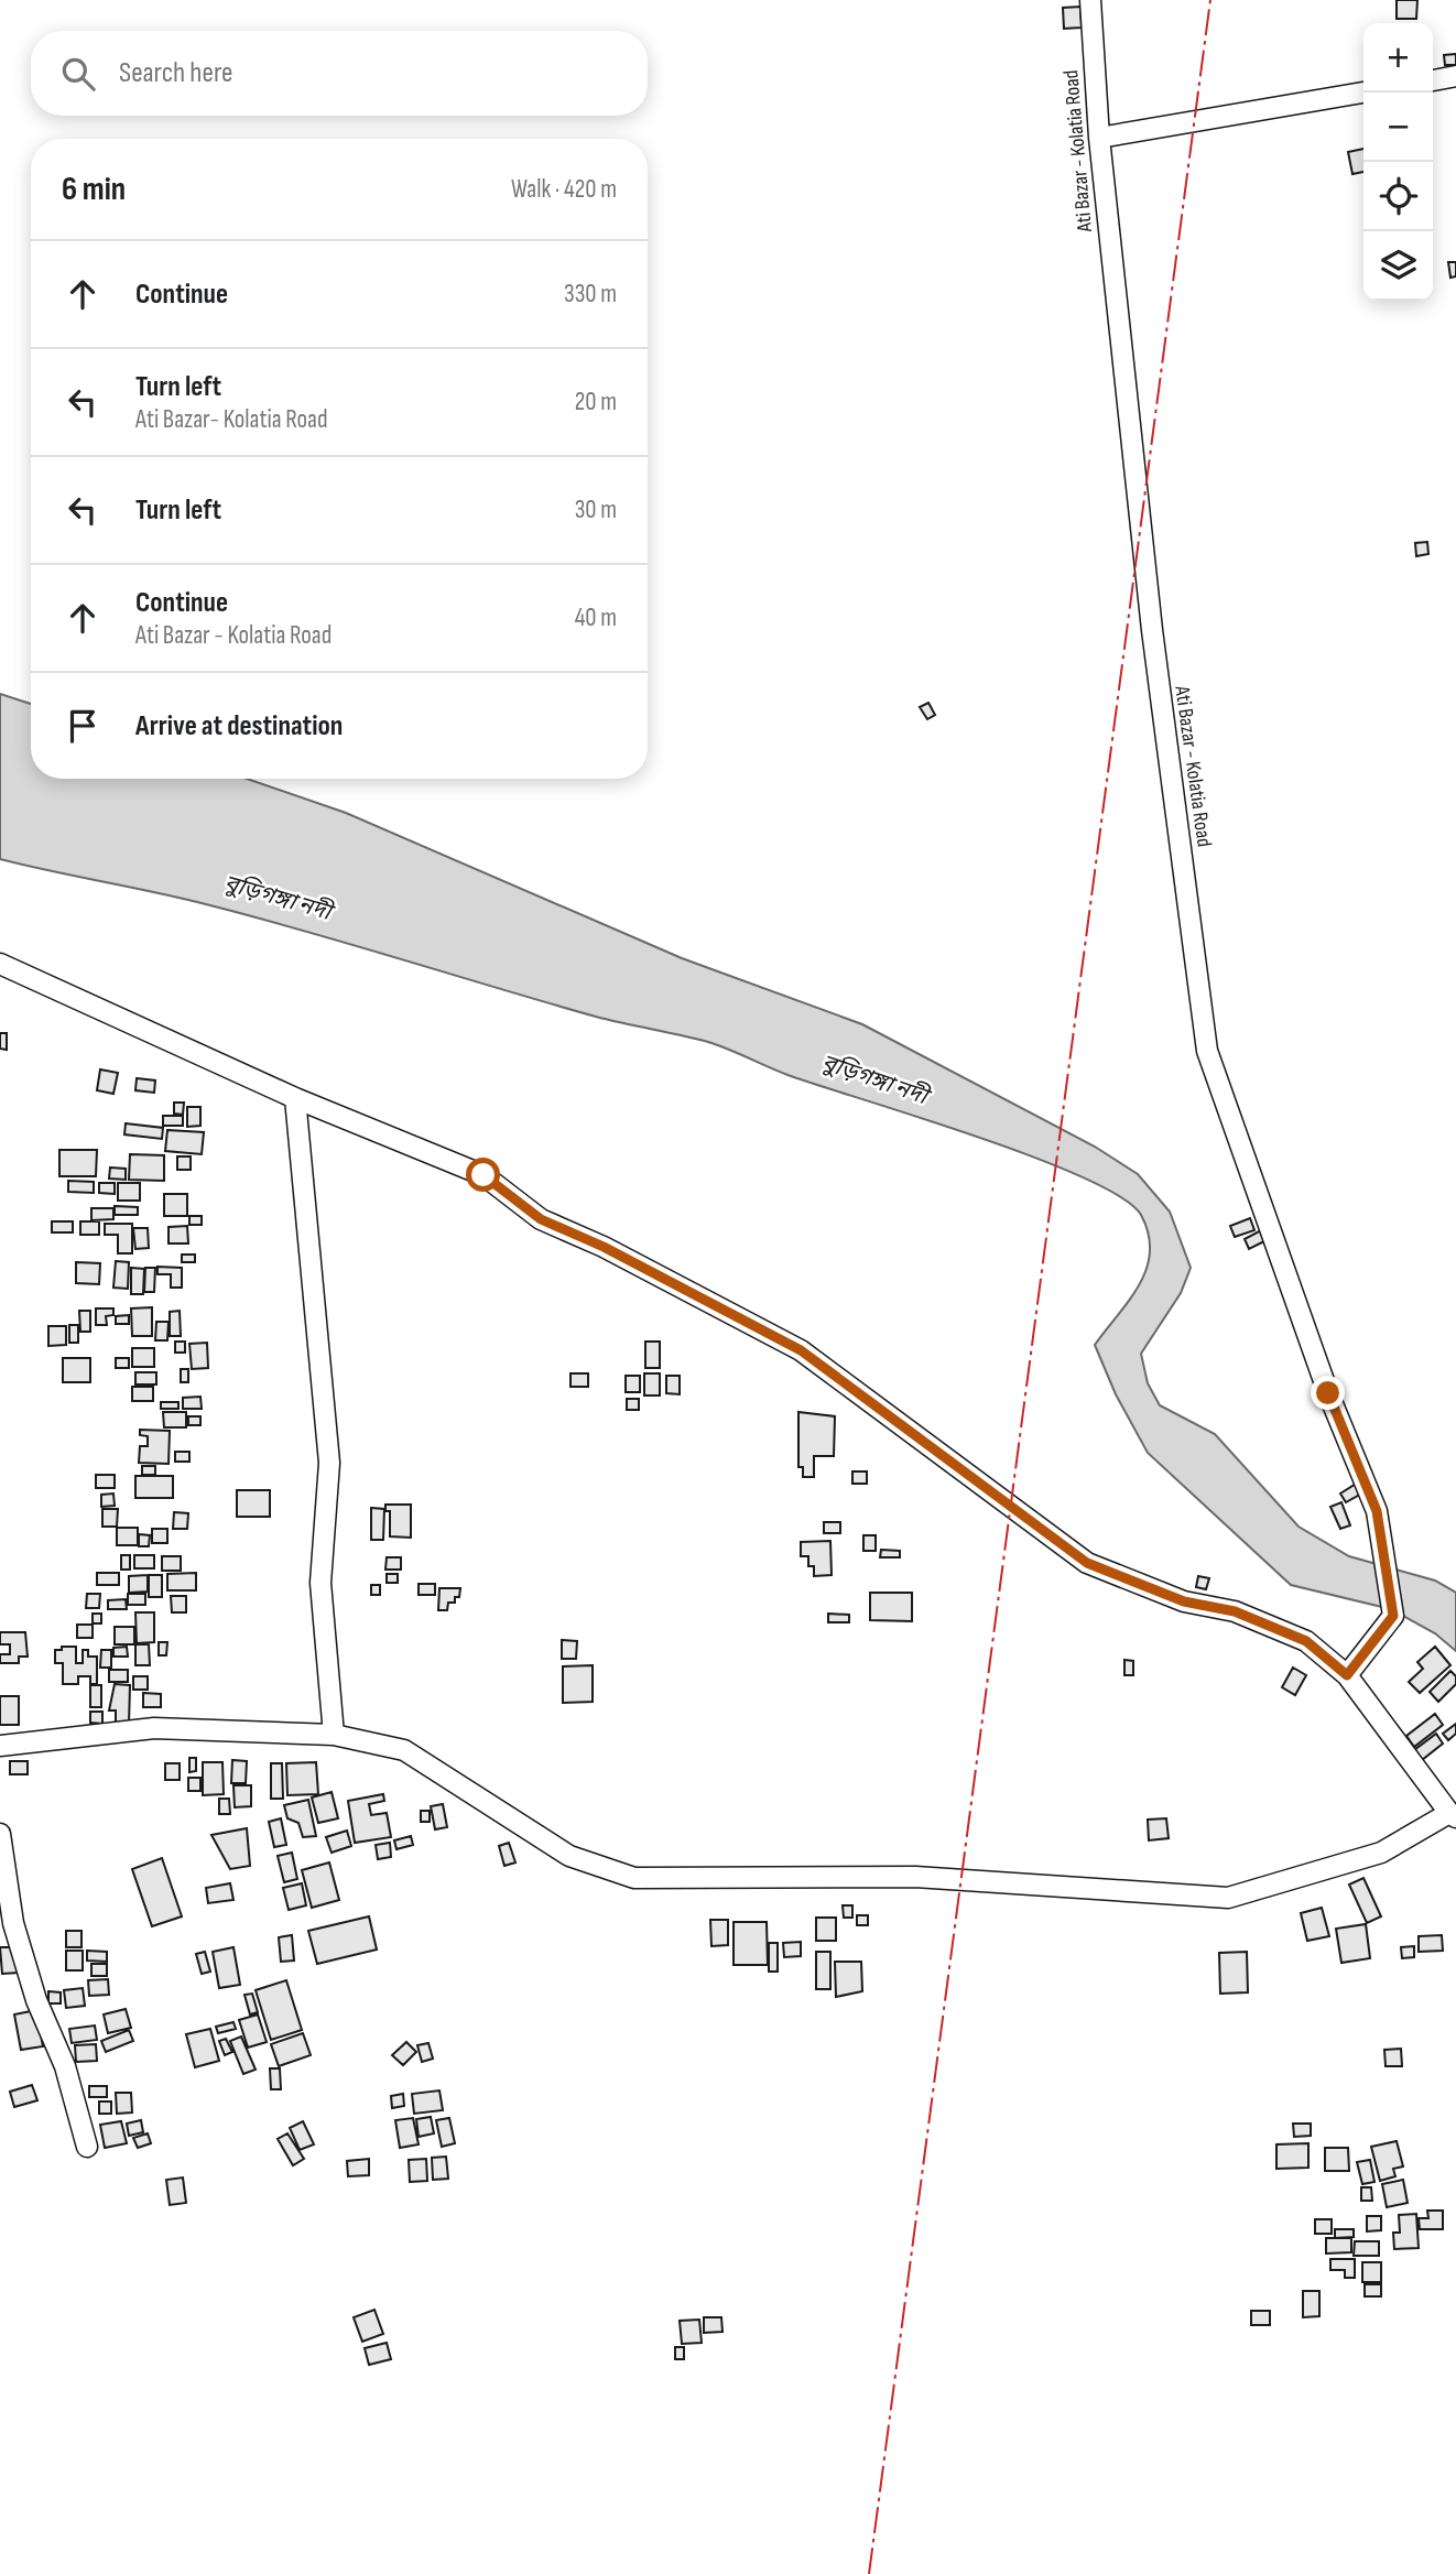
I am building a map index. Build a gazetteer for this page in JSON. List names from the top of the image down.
{
  "streets": {
    "street": ["Ati Bazar - Kolatia Road"]
  },
  "water": ["বুড়িগঙ্গা নদী"],
  "page": {
    "map_buttons": ["+", "−"],
    "search": "Search here",
    "heading": ["6 min", "Walk · 420 m"],
    "list": [
      ["Continue", "330 m"],
      ["Turn left", "Ati Bazar- Kolatia Road", "20 m"],
      ["Turn left", "30 m"],
      ["Continue", "Ati Bazar - Kolatia Road", "40 m"],
      "Arrive at destination"
    ]
  }
}
